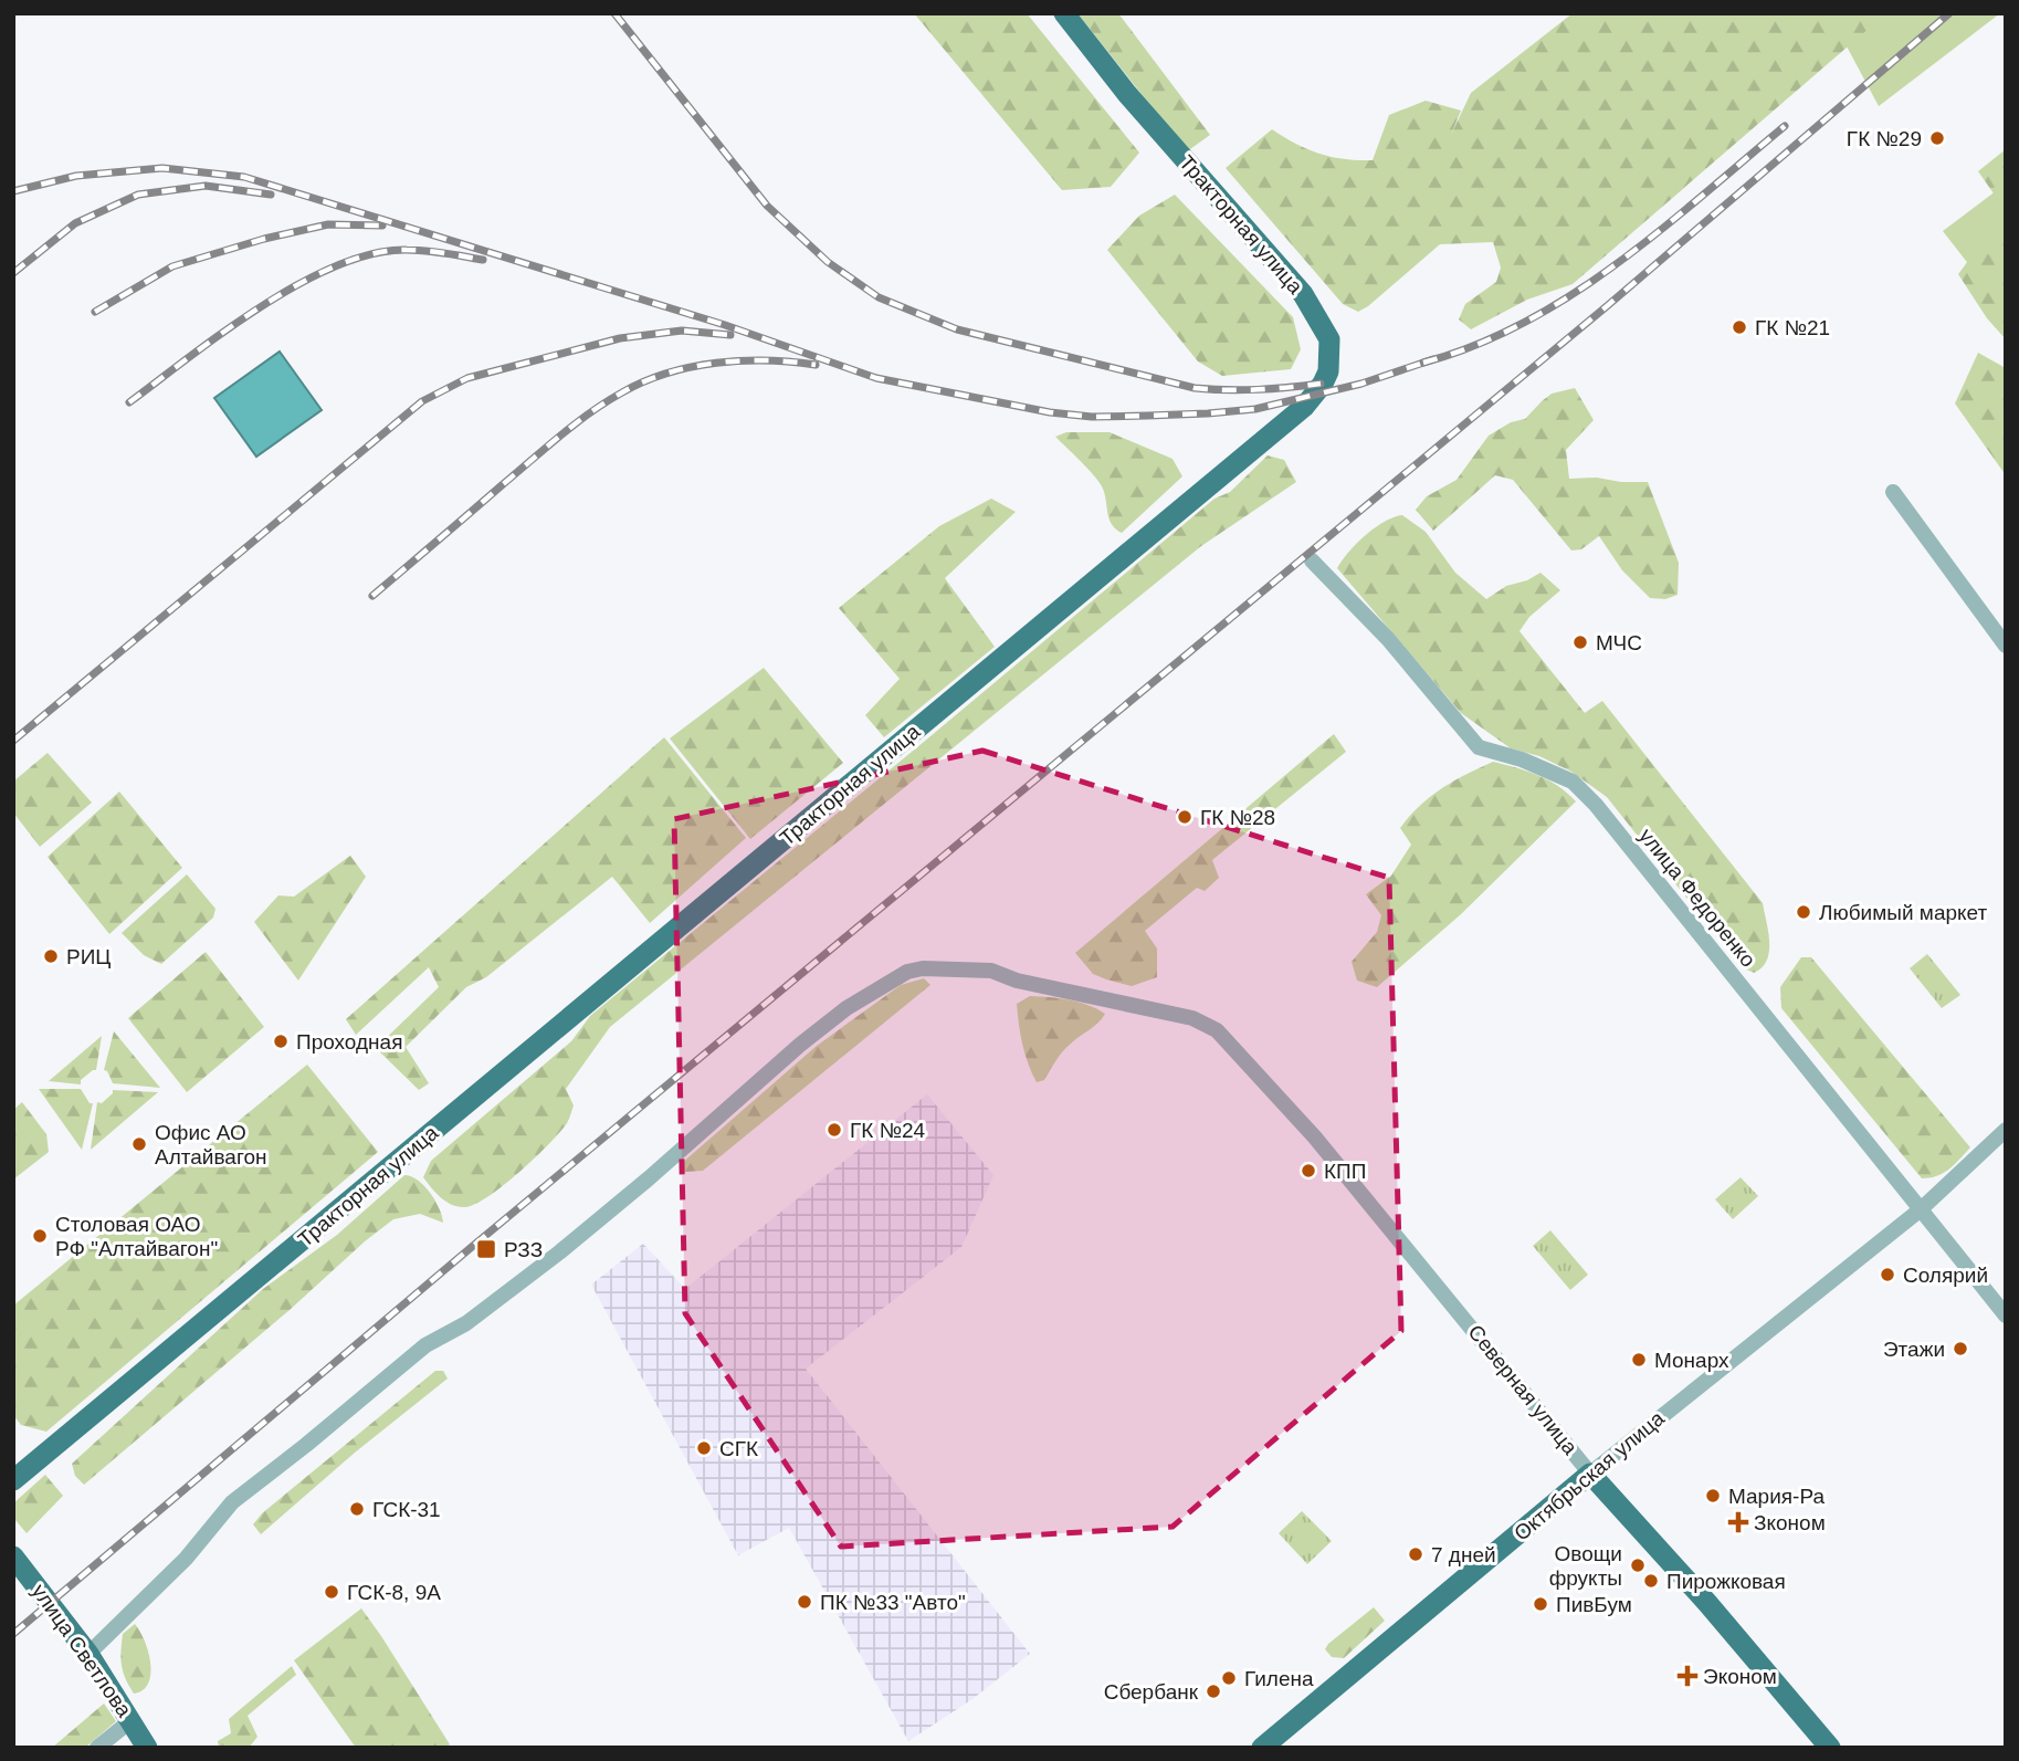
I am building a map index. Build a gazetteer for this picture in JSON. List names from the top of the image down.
{
  "streets": {
    "main road": [
      "Тракторная улица",
      "Северная улица",
      "Октябрьская улица",
      "улица Светлова"
    ],
    "street": ["улица Федоренко"]
  },
  "crossings": [
    ["улица Федоренко", "Октябрьская улица"],
    ["Северная улица", "Октябрьская улица"],
    ["Северная улица", "улица Светлова"]
  ],
  "places": {
    "other": [
      "ГК №29",
      "ГК №21",
      "МЧС",
      "ГК №28",
      "Любимый маркет",
      "РИЦ",
      "Проходная",
      "ГК №24",
      "Офис АО Алтайвагон",
      "КПП",
      "Столовая ОАО РФ \"Алтайвагон\"",
      "Солярий",
      "Этажи",
      "Монарх",
      "СГК",
      "Мария-Ра",
      "ГСК-31",
      "7 дней",
      "Овощи фрукты",
      "Пирожковая",
      "ГСК-8, 9А",
      "ПК №33 \"Авто\"",
      "ПивБум",
      "Гилена",
      "Сбербанк"
    ],
    "transit": ["РЗЗ"],
    "health": ["Зконом", "Эконом"]
  }
}
